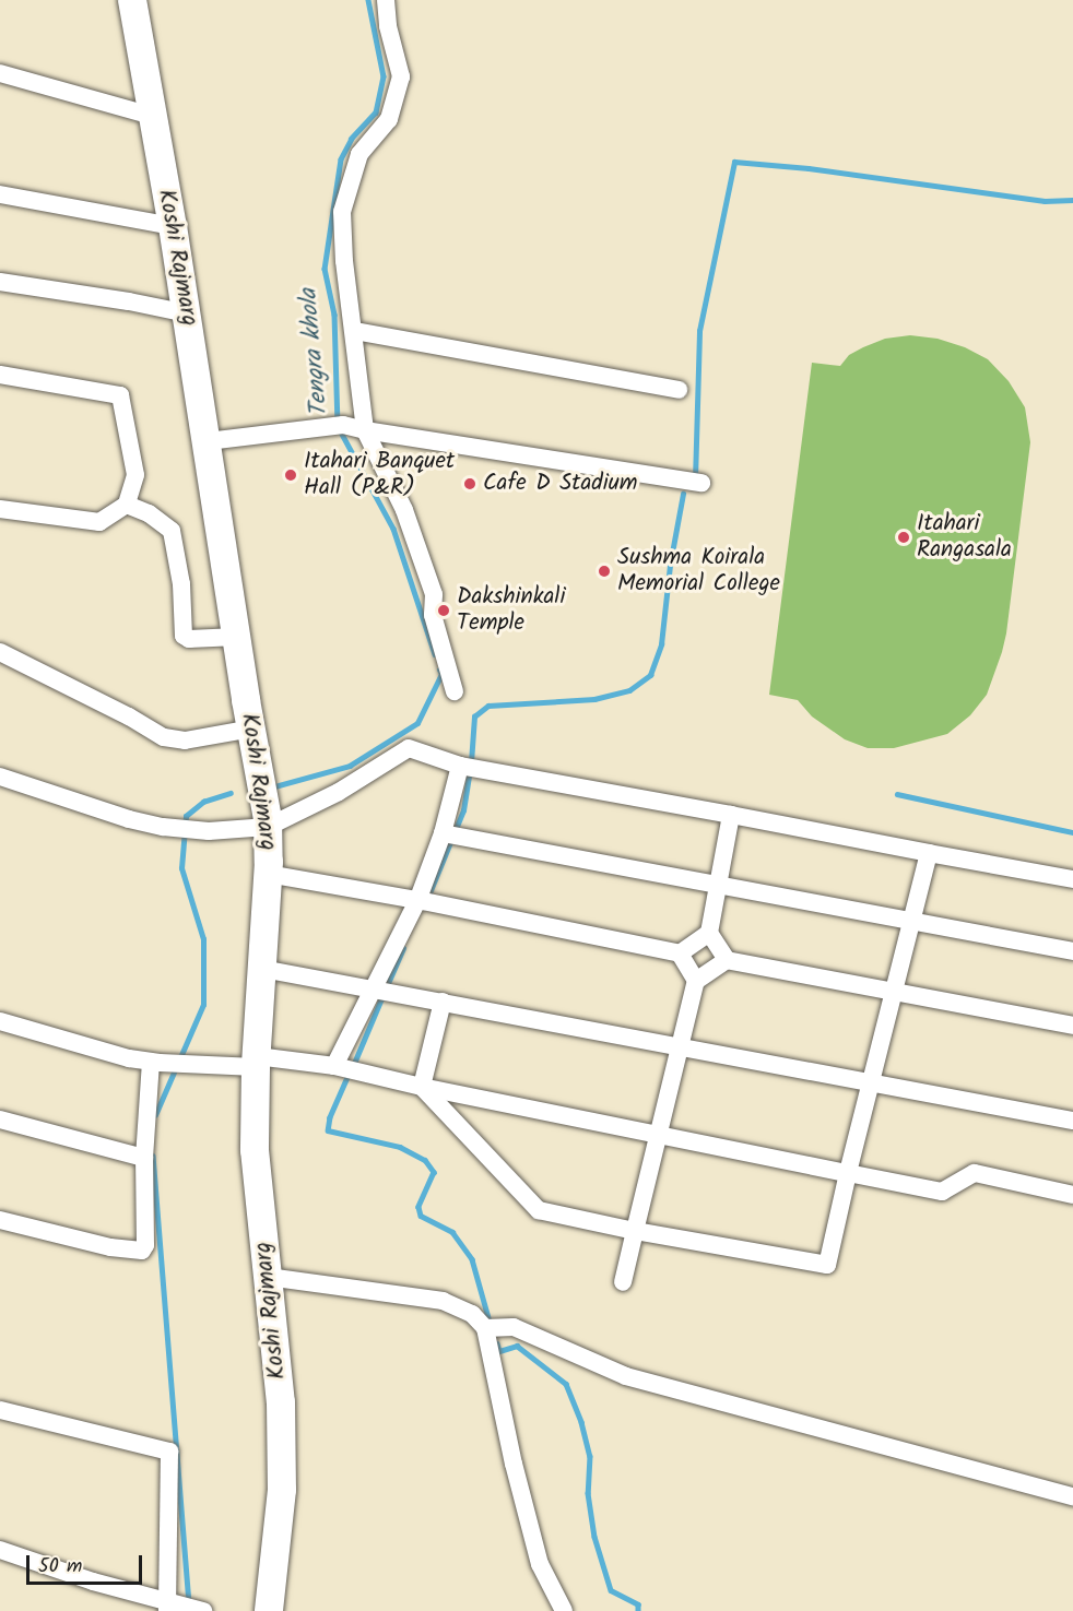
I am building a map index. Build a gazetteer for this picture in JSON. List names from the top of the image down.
{
  "streets": {
    "main road": ["Koshi Rajmarg"]
  },
  "water": ["Tengra khola"],
  "places": [
    "Itahari Banquet Hall (P&R)",
    "Cafe D Stadium",
    "Itahari Rangasala",
    "Sushma Koirala Memorial College",
    "Dakshinkali Temple"
  ],
  "scale_bar": "50 m"
}
